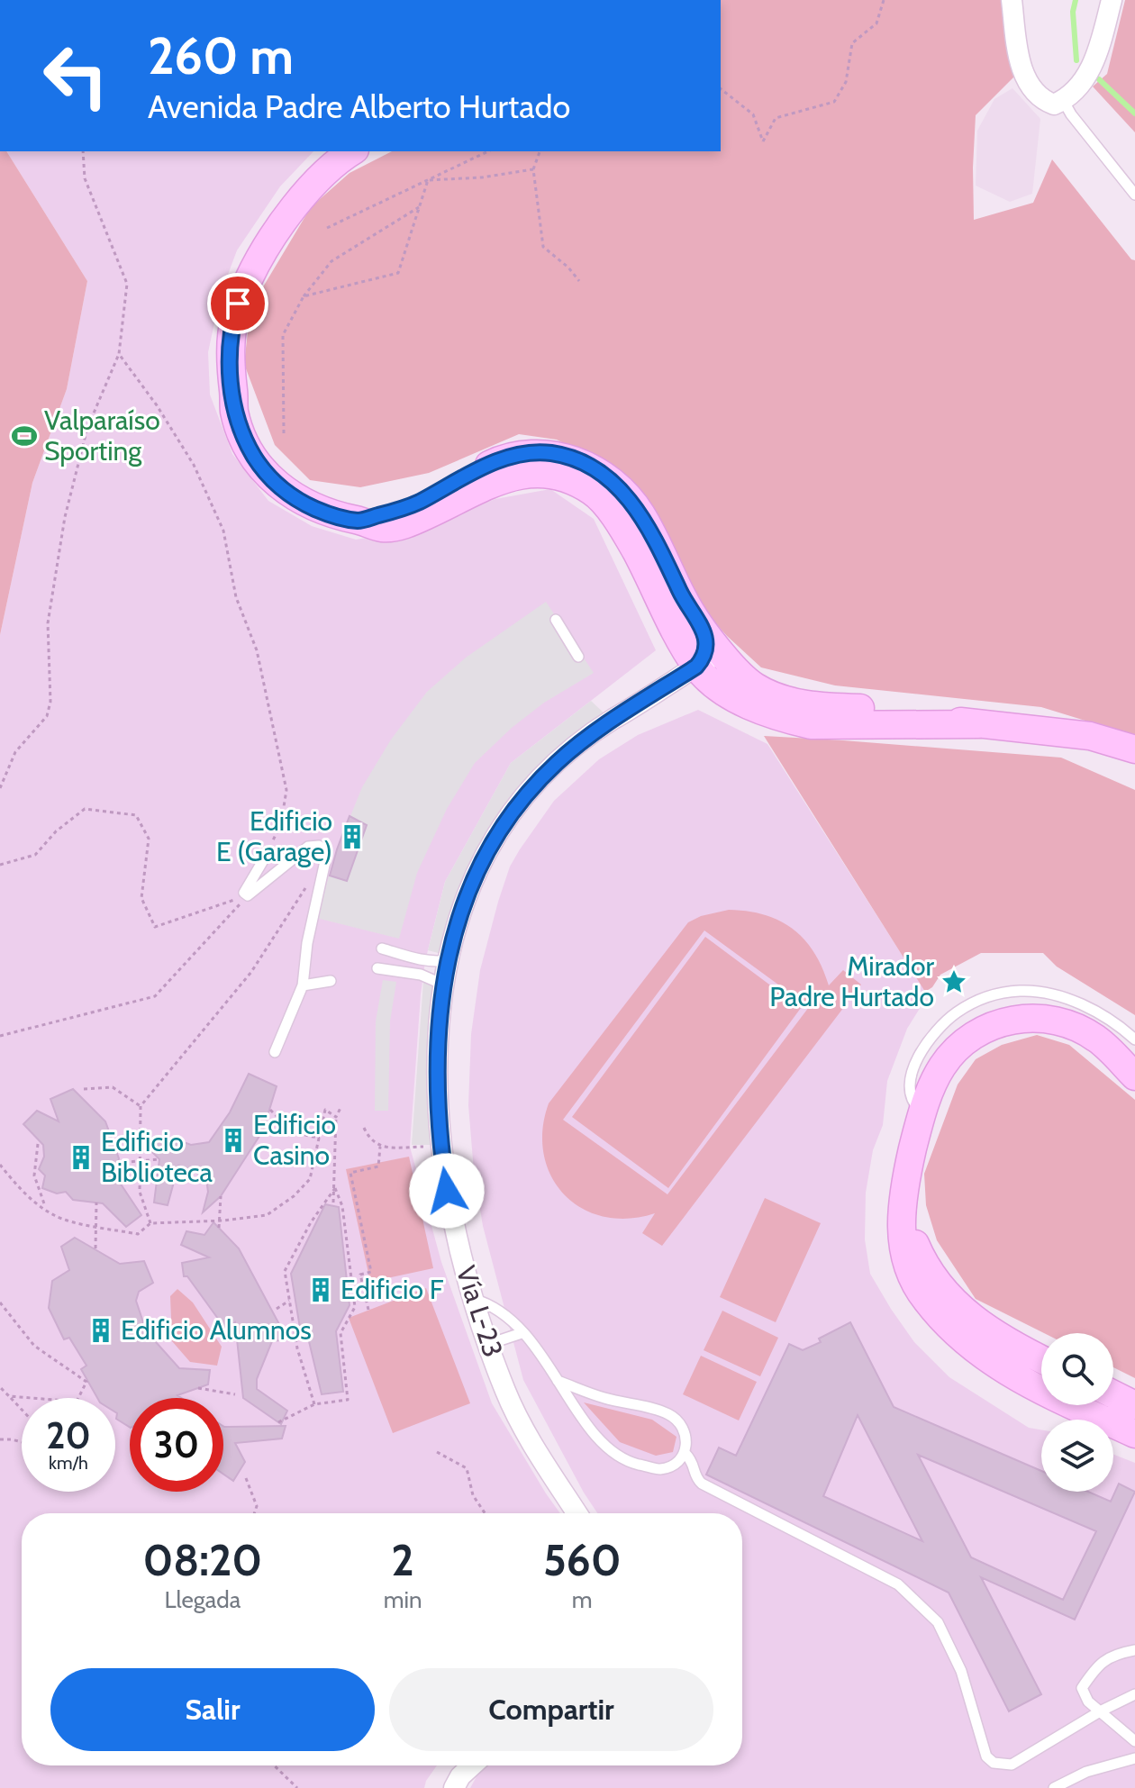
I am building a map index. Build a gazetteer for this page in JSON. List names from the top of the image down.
{
  "streets": {
    "street": ["Vía L-23"]
  },
  "places": {
    "sports": ["Valparaíso Sporting"],
    "building": [
      "Edificio E (Garage)",
      "Edificio Casino",
      "Edificio Biblioteca",
      "Edificio F",
      "Edificio Alumnos"
    ],
    "place": ["Mirador Padre Hurtado"]
  },
  "page": {
    "turn": ["260 m", "Avenida Padre Alberto Hurtado"],
    "speed": "20 km/h",
    "limit": "30",
    "eta": [
      "08:20",
      "Llegada",
      "2",
      "min",
      "560",
      "m"
    ],
    "buttons": ["Salir", "Compartir"]
  }
}
